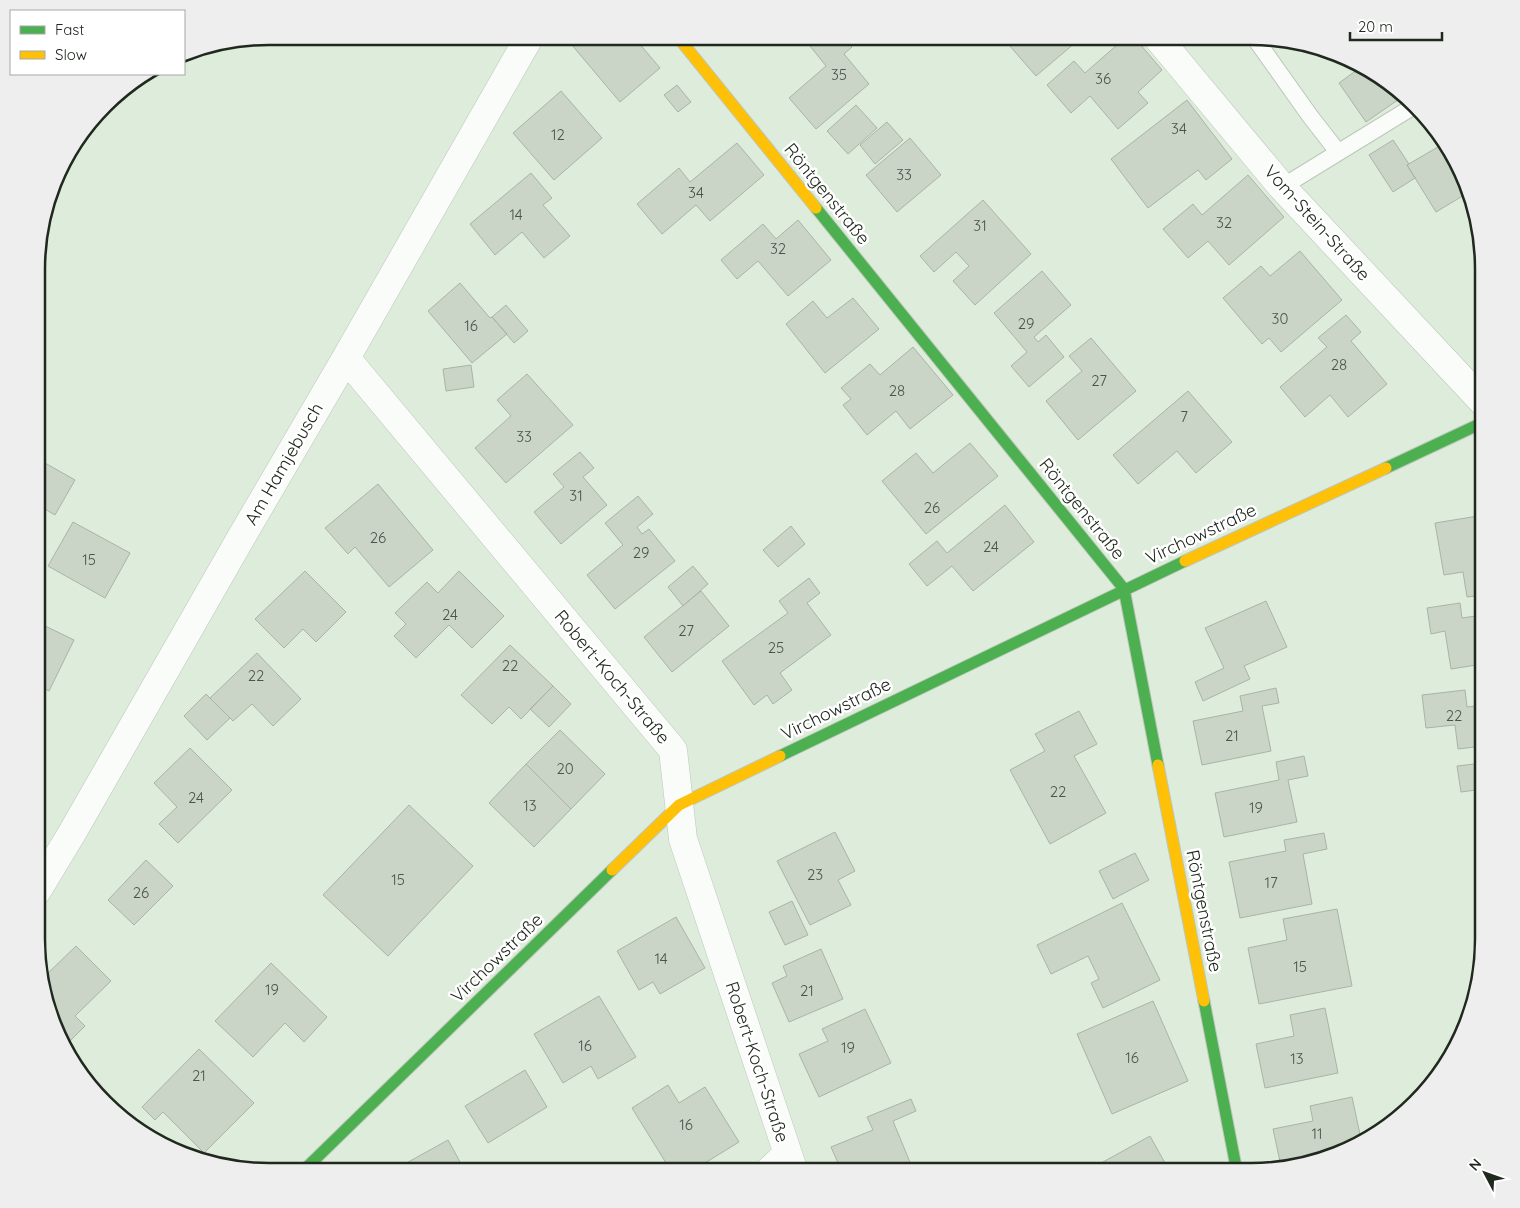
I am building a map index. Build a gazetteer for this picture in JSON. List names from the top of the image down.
{
  "streets": {
    "street": [
      "Röntgenstraße",
      "Vom-Stein-Straße",
      "Am Hamjebusch",
      "Virchowstraße",
      "Robert-Koch-Straße"
    ]
  },
  "crossings": [
    ["Röntgenstraße", "Virchowstraße"],
    ["Am Hamjebusch", "Robert-Koch-Straße"],
    ["Virchowstraße", "Robert-Koch-Straße"]
  ],
  "house_numbers": [
    "35",
    "36",
    "34",
    "12",
    "33",
    "34",
    "14",
    "32",
    "31",
    "32",
    "30",
    "29",
    "16",
    "28",
    "27",
    "28",
    "7",
    "33",
    "31",
    "26",
    "26",
    "24",
    "29",
    "15",
    "24",
    "27",
    "25",
    "22",
    "22",
    "22",
    "21",
    "20",
    "22",
    "24",
    "13",
    "19",
    "23",
    "15",
    "17",
    "26",
    "14",
    "15",
    "19",
    "21",
    "16",
    "19",
    "16",
    "13",
    "21",
    "16",
    "11"
  ],
  "legend": ["Fast", "Slow"],
  "scale_bar": "20 m",
  "north": "top left"
}
